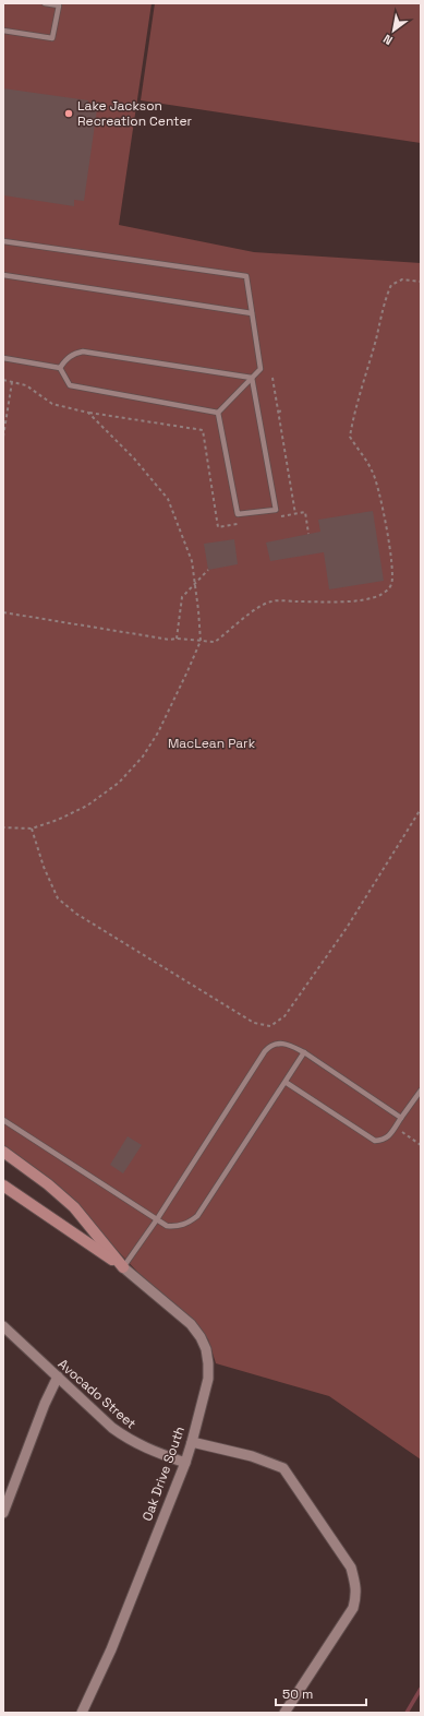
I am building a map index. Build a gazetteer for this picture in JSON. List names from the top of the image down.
{
  "streets": {
    "street": ["Avocado Street", "Oak Drive South"]
  },
  "crossings": [
    ["Avocado Street", "Oak Drive South"]
  ],
  "parks": ["MacLean Park"],
  "places": ["Lake Jackson Recreation Center"],
  "scale_bar": "50 m",
  "north": "bottom left"
}
